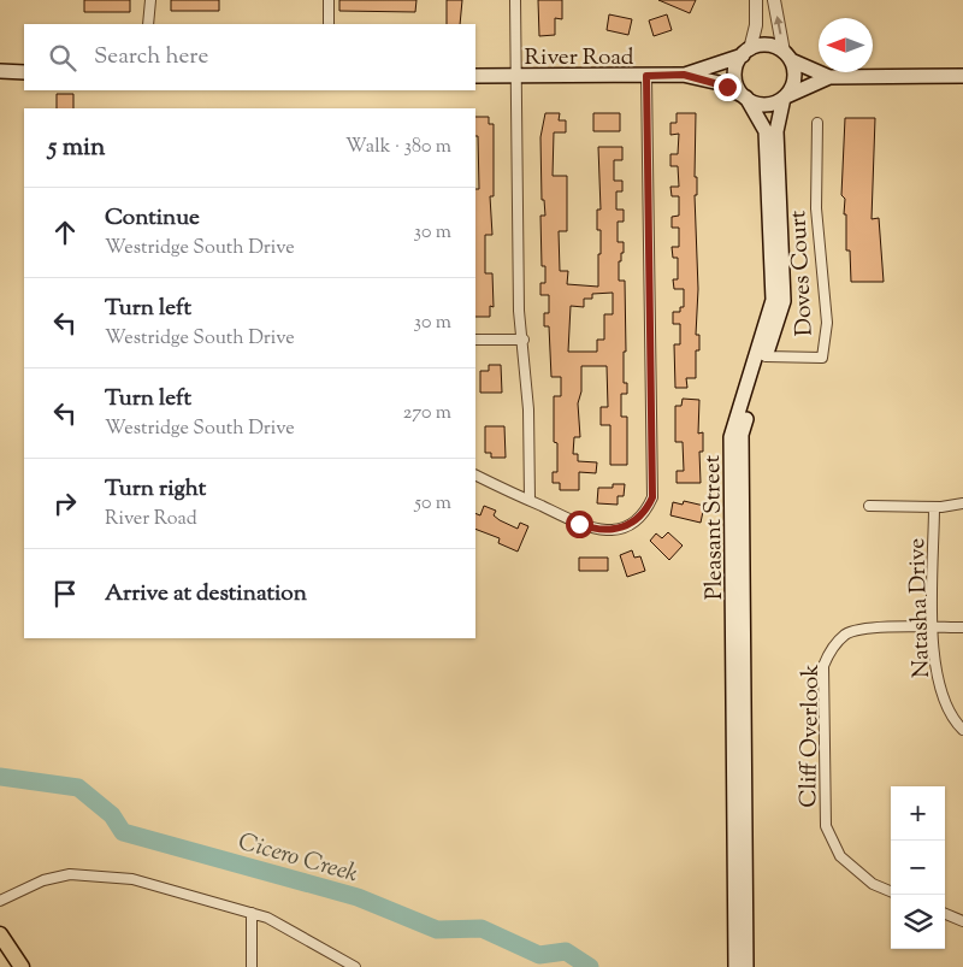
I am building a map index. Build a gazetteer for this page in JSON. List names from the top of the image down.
{
  "streets": {
    "main road": ["River Road", "Pleasant Street"],
    "street": ["Doves Court", "Natasha Drive", "Cliff Overlook"]
  },
  "crossings": [
    ["River Road", "Pleasant Street"],
    ["Doves Court", "Pleasant Street"],
    ["Natasha Drive", "Cliff Overlook"]
  ],
  "water": ["Cicero Creek"],
  "north": "left",
  "page": {
    "search": "Search here",
    "heading": ["5 min", "Walk · 380 m"],
    "list": [
      ["Continue", "Westridge South Drive", "30 m"],
      ["Turn left", "Westridge South Drive", "30 m"],
      ["Turn left", "Westridge South Drive", "270 m"],
      ["Turn right", "River Road", "50 m"],
      "Arrive at destination"
    ],
    "map_buttons": ["+", "−"]
  }
}
